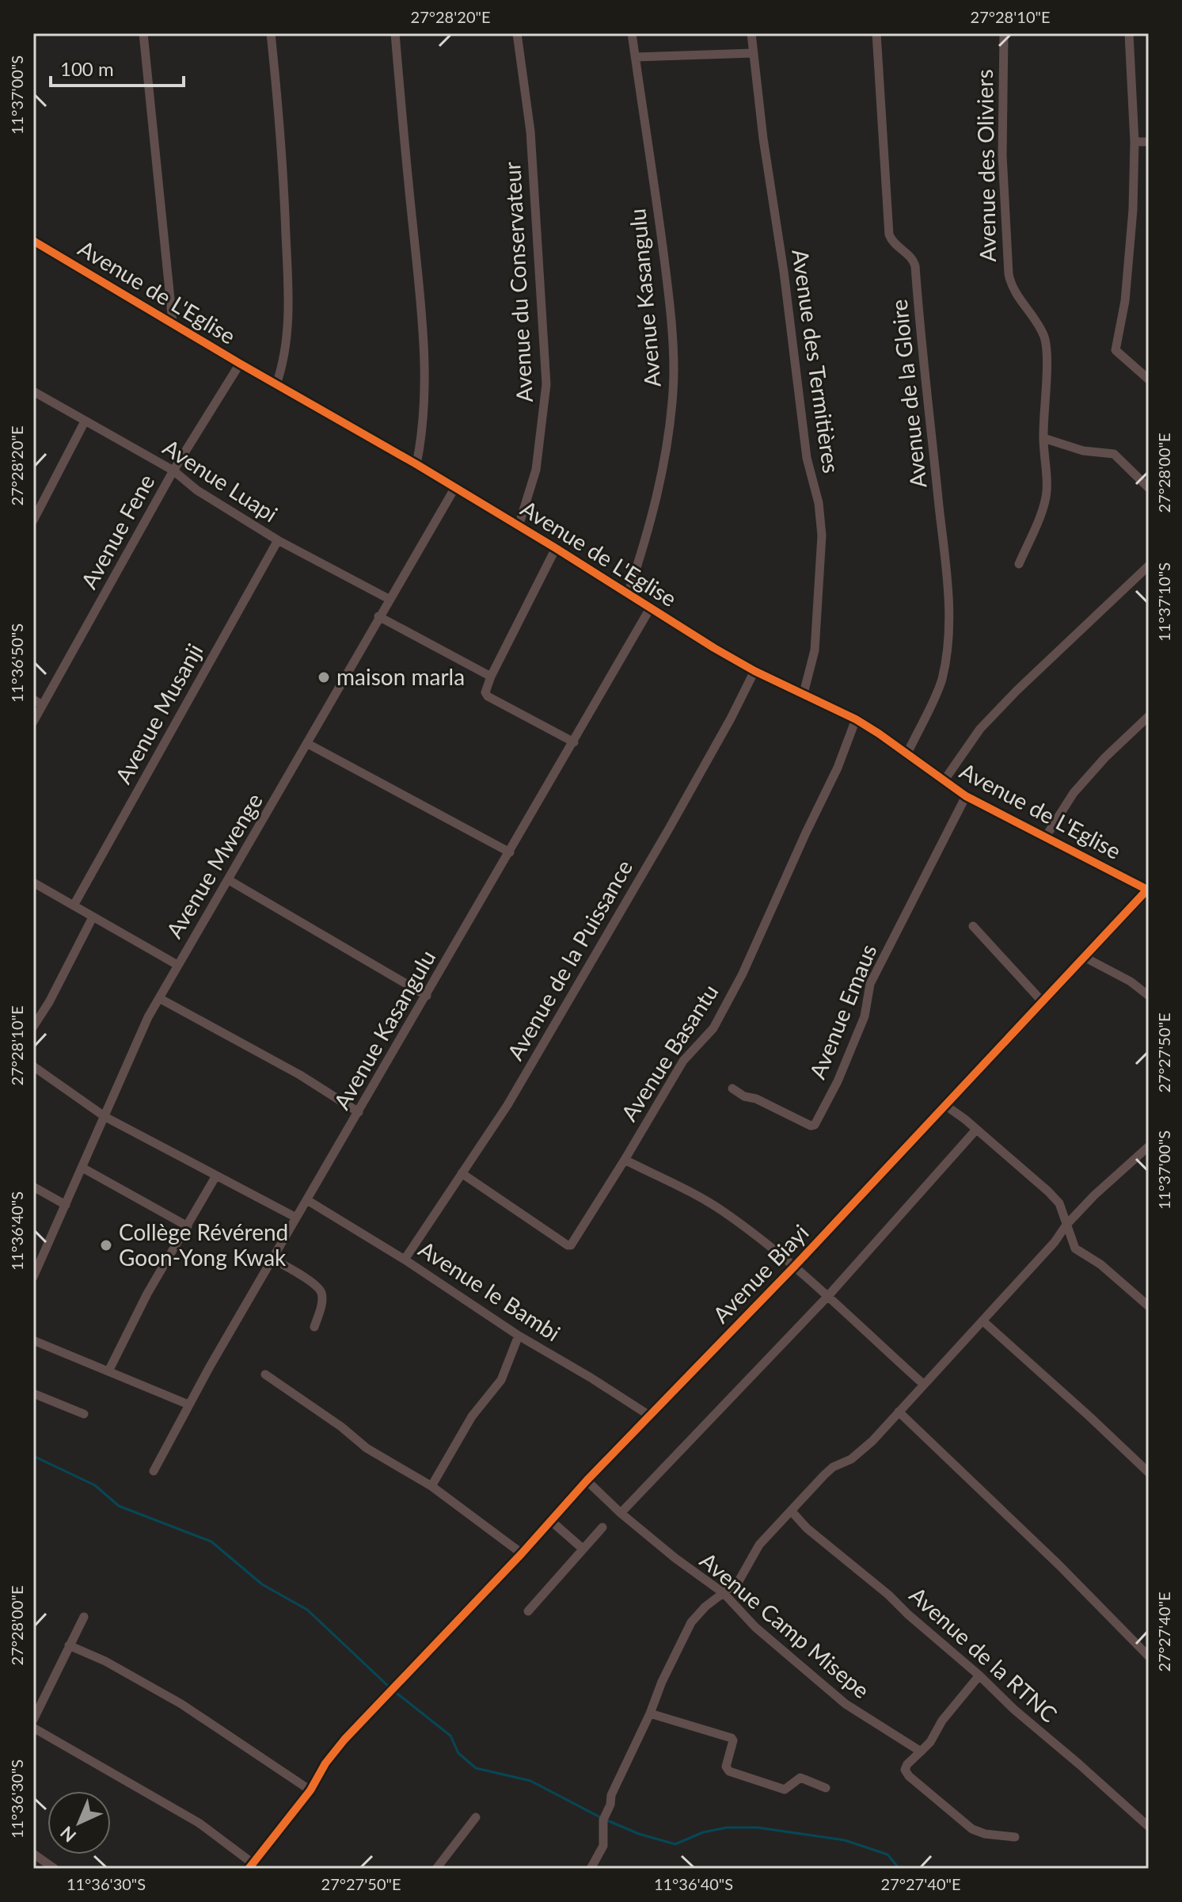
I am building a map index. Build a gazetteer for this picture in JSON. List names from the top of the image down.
{
  "streets": {
    "street": [
      "Avenue des Oliviers",
      "Avenue du Conservateur",
      "Avenue de L'Eglise",
      "Avenue Kasangulu",
      "Avenue des Termitières",
      "Avenue de la Gloire",
      "Avenue Luapi",
      "Avenue Fene",
      "Avenue Musanji",
      "Avenue Mwenge",
      "Avenue de la Puissance",
      "Avenue Emaus",
      "Avenue Basantu",
      "Avenue Biayi",
      "Avenue le Bambi",
      "Avenue Camp Misepe",
      "Avenue de la RTNC"
    ]
  },
  "crossings": [
    ["Avenue du Conservateur", "Avenue de L'Eglise"],
    ["Avenue de L'Eglise", "Avenue Kasangulu"],
    ["Avenue de L'Eglise", "Avenue des Termitières"],
    ["Avenue de L'Eglise", "Avenue de la Gloire"],
    ["Avenue de L'Eglise", "Avenue Fene"],
    ["Avenue de L'Eglise", "Avenue Mwenge"],
    ["Avenue de L'Eglise", "Avenue de la Puissance"],
    ["Avenue de L'Eglise", "Avenue Emaus"],
    ["Avenue de L'Eglise", "Avenue Basantu"],
    ["Avenue de L'Eglise", "Avenue Biayi"],
    ["Avenue Kasangulu", "Avenue le Bambi"],
    ["Avenue Luapi", "Avenue Fene"],
    ["Avenue Luapi", "Avenue Musanji"],
    ["Avenue Luapi", "Avenue Mwenge"],
    ["Avenue de la Puissance", "Avenue Basantu"],
    ["Avenue de la Puissance", "Avenue le Bambi"],
    ["Avenue Biayi", "Avenue le Bambi"],
    ["Avenue Biayi", "Avenue Camp Misepe"]
  ],
  "places": ["maison marla", "Collège Révérend Goon-Yong Kwak"],
  "scale_bar": "100 m",
  "north": "bottom left",
  "coordinates": [
    "27°28'20\"E",
    "27°28'10\"E",
    "11°37'00\"S",
    "27°28'00\"E",
    "11°37'10\"S",
    "11°36'50\"S",
    "27°27'50\"E",
    "11°36'40\"S",
    "27°27'40\"E",
    "11°36'30\"S"
  ]
}
